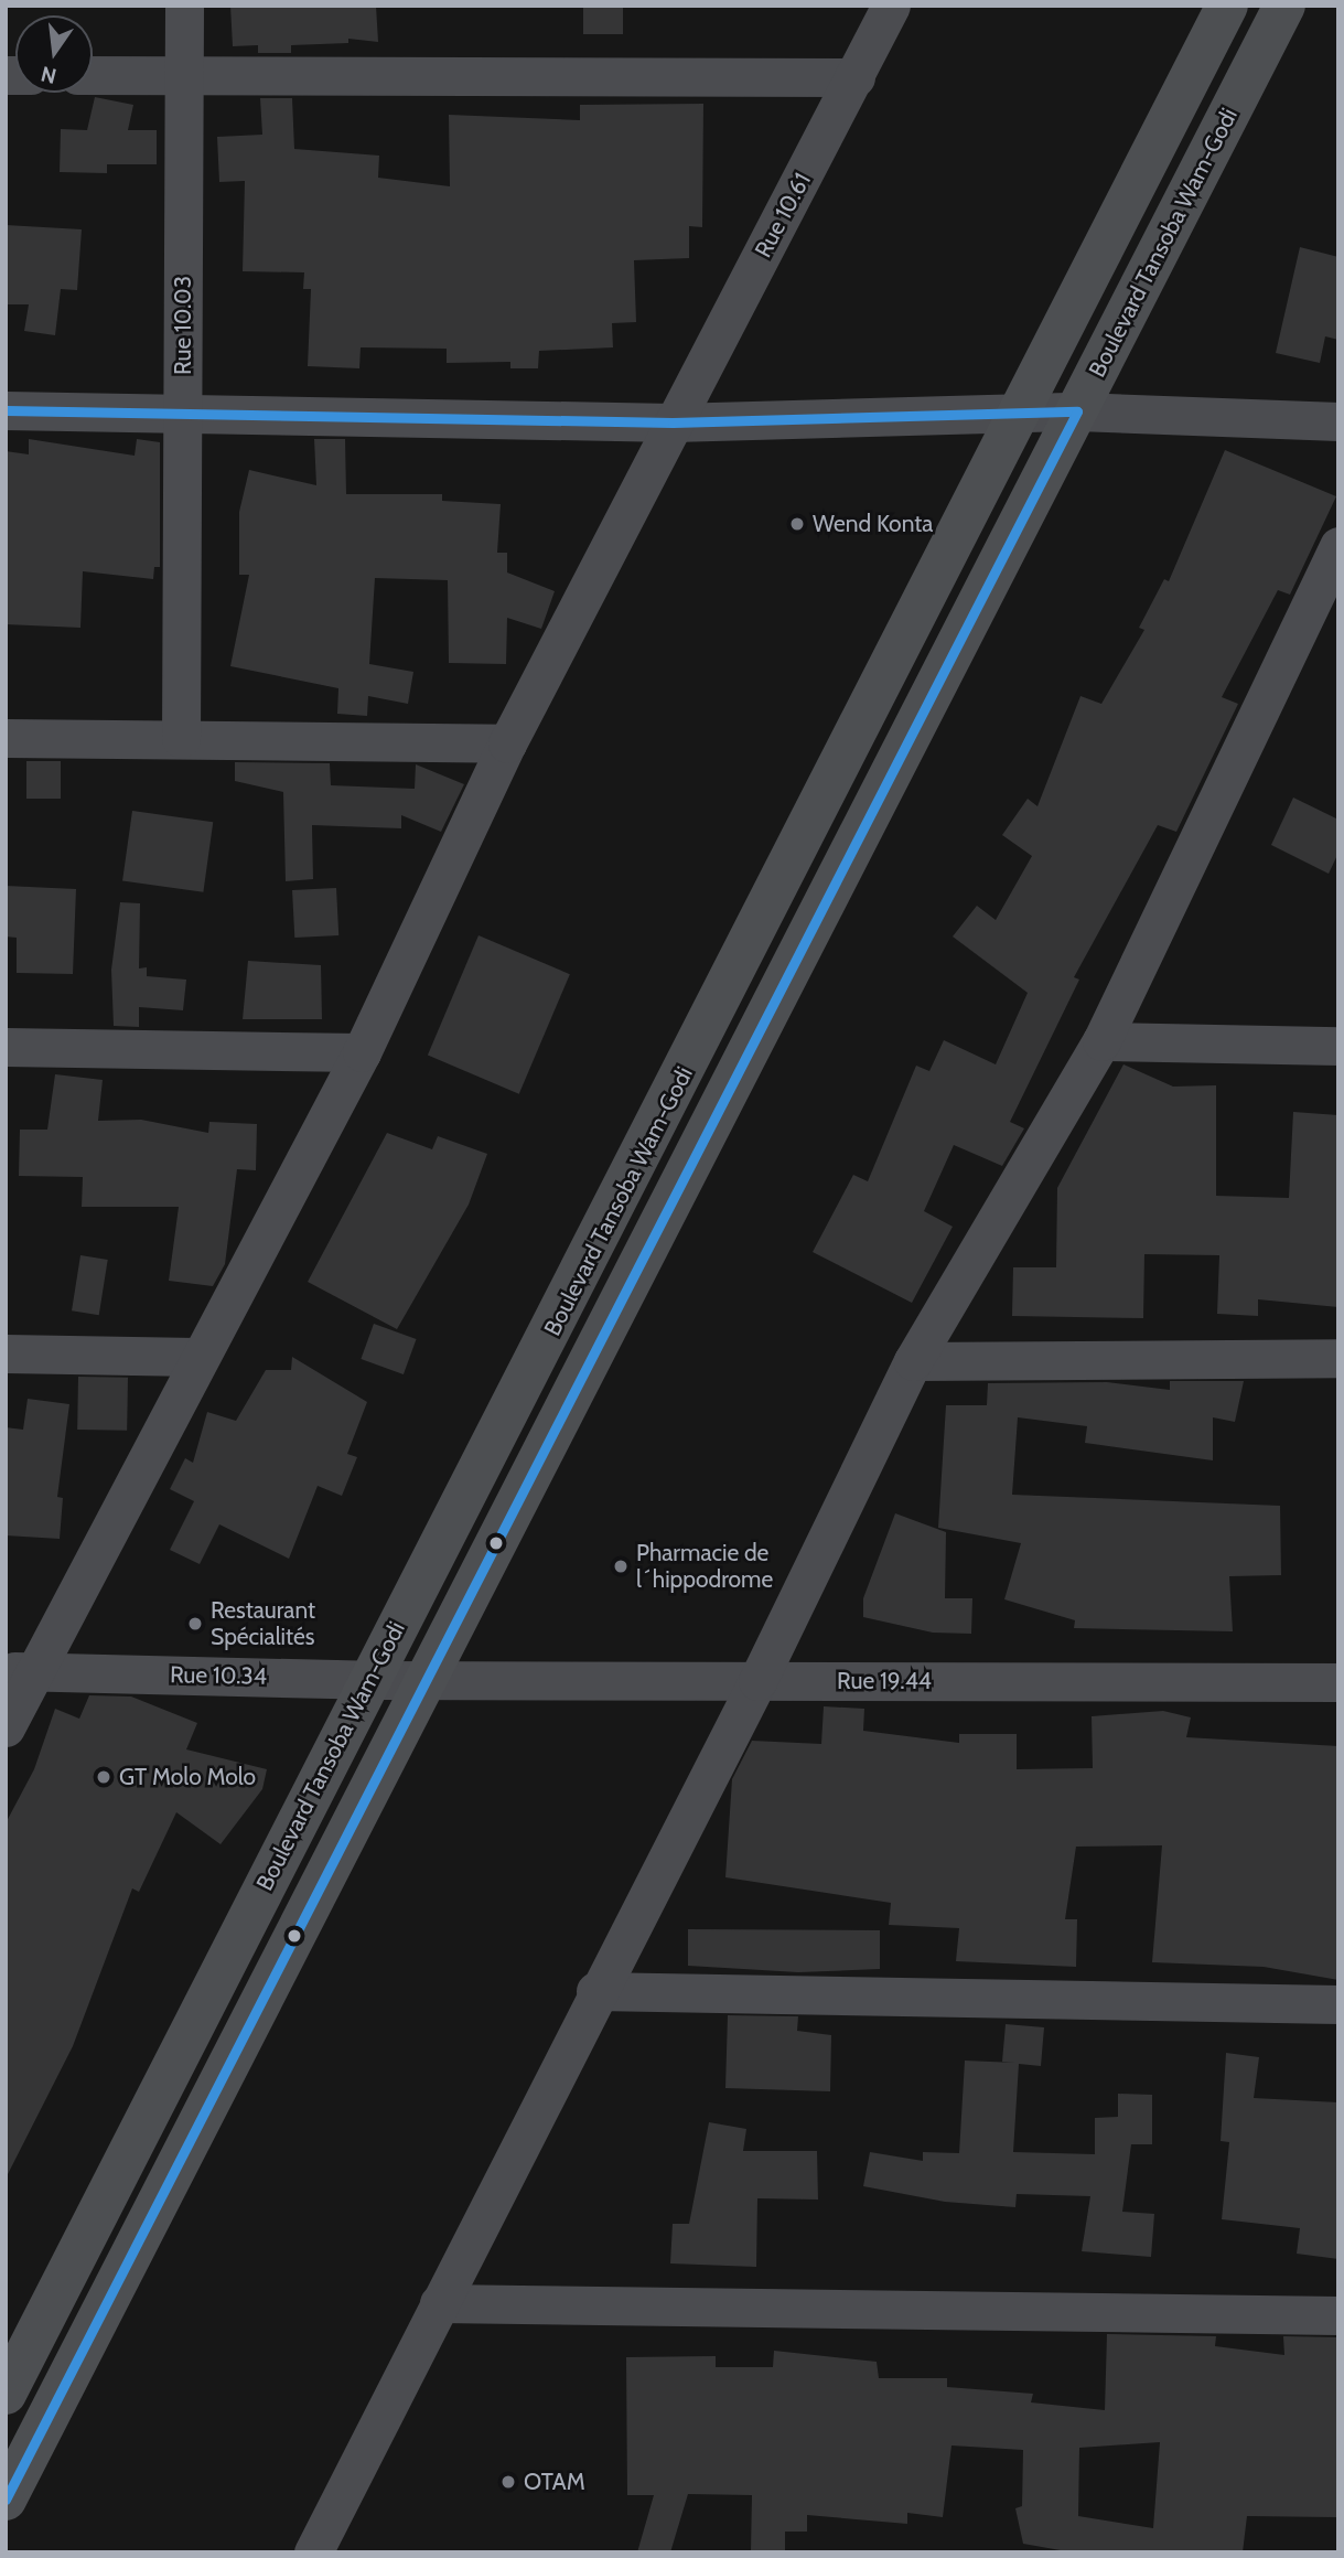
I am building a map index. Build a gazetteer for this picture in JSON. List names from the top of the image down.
{
  "streets": {
    "main road": ["Boulevard Tansoba Wam-Godi"],
    "street": [
      "Rue 10.61",
      "Rue 10.03",
      "Rue 10.34",
      "Rue 19.44"
    ]
  },
  "crossings": [
    ["Rue 10.61", "Rue 10.34"],
    ["Boulevard Tansoba Wam-Godi", "Rue 10.34"],
    ["Boulevard Tansoba Wam-Godi", "Rue 19.44"],
    ["Rue 10.34", "Rue 19.44"]
  ],
  "places": [
    "Wend Konta",
    "Pharmacie de l´hippodrome",
    "Restaurant Spécialités",
    "GT Molo Molo",
    "OTAM"
  ],
  "north": "bottom"
}
